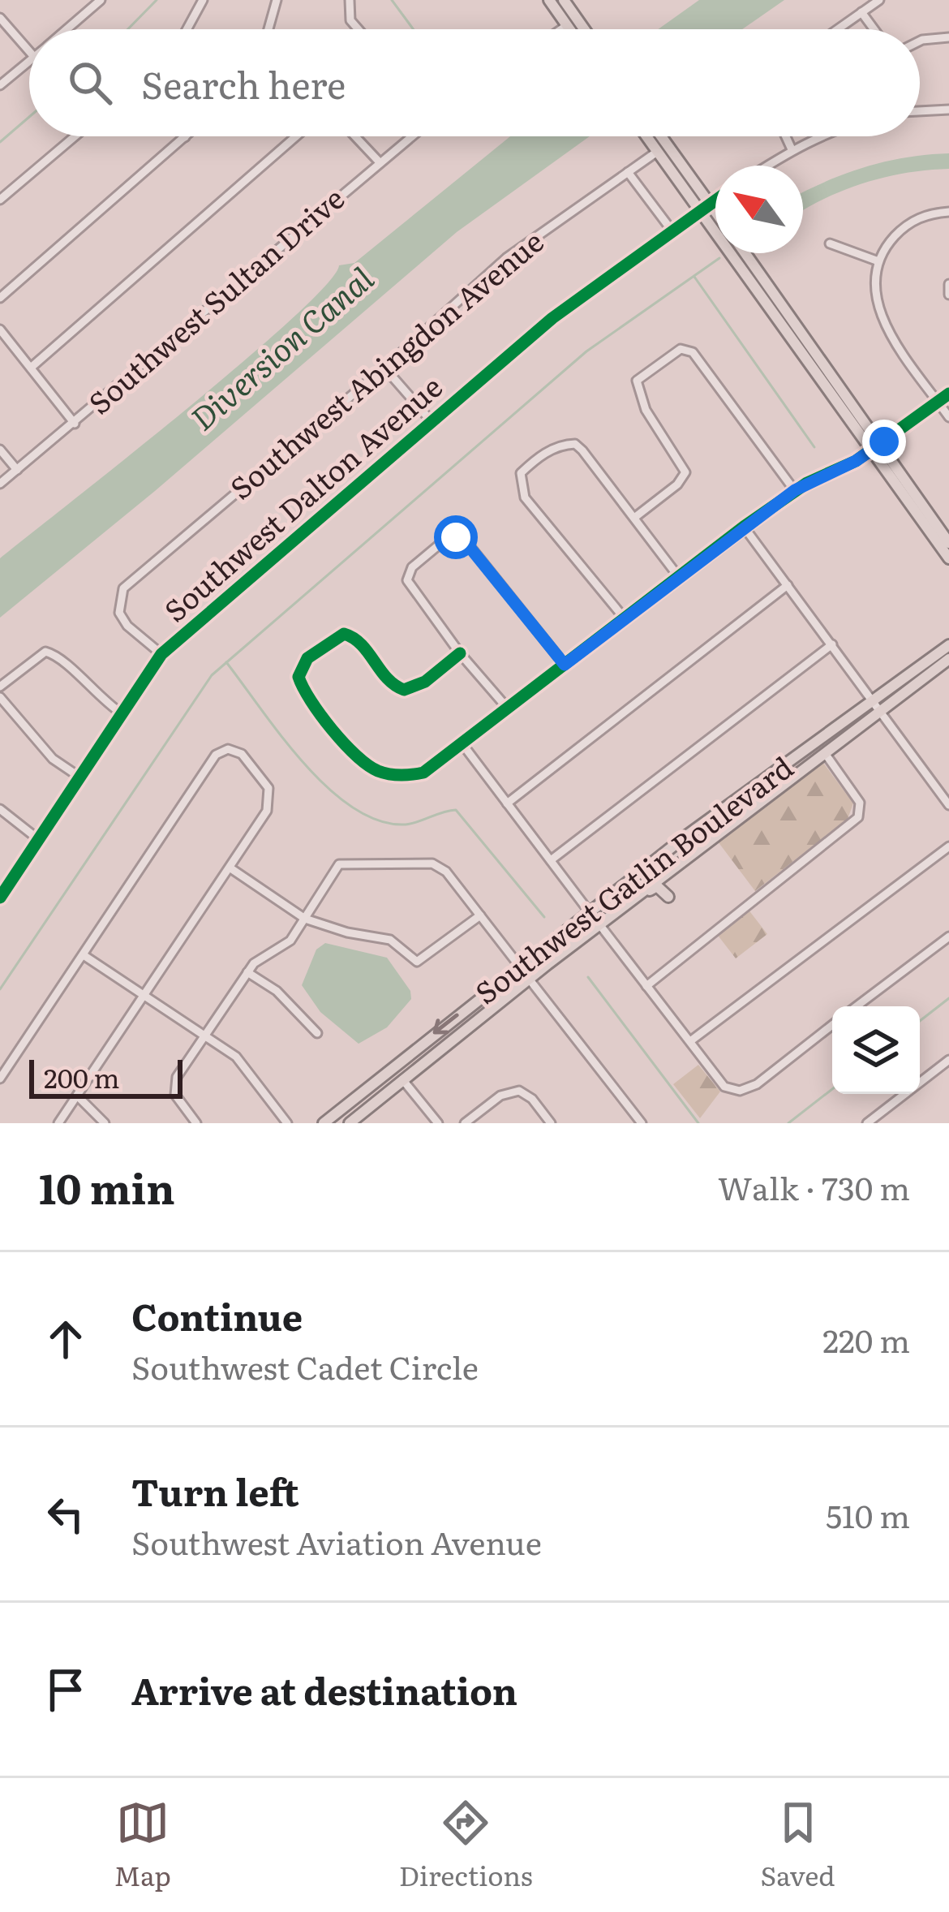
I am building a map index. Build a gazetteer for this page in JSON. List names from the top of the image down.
{
  "streets": {
    "main road": ["Southwest Gatlin Boulevard"],
    "street": ["Southwest Sultan Drive", "Southwest Abingdon Avenue", "Southwest Dalton Avenue"]
  },
  "crossings": [
    ["Southwest Abingdon Avenue", "Southwest Dalton Avenue"]
  ],
  "water": ["Diversion Canal"],
  "scale_bar": "200 m",
  "north": "top left",
  "page": {
    "search": "Search here",
    "scale": "200 m",
    "heading": ["10 min", "Walk · 730 m"],
    "list": [
      ["Continue", "Southwest Cadet Circle", "220 m"],
      ["Turn left", "Southwest Aviation Avenue", "510 m"],
      "Arrive at destination"
    ],
    "nav": ["Map", "Directions", "Saved"]
  }
}
